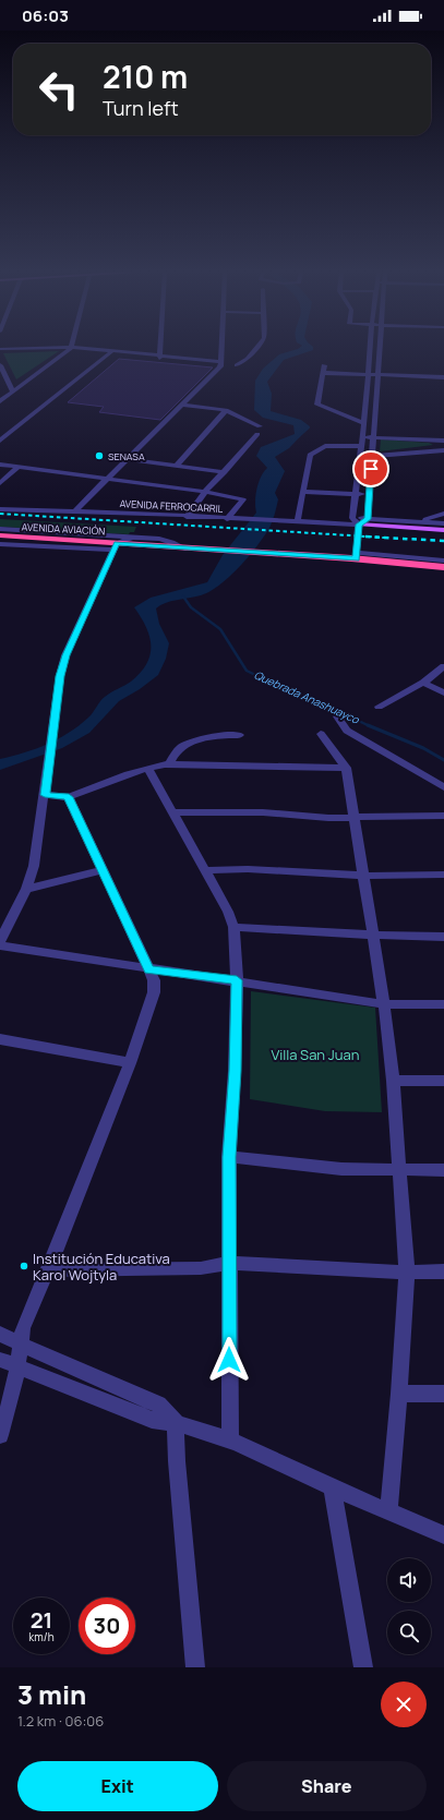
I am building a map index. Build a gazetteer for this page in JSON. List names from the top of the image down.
{
  "streets": {
    "highway": ["AVENIDA AVIACIÓN"],
    "main road": ["AVENIDA FERROCARRIL"]
  },
  "water": ["Quebrada Anashuayco"],
  "parks": ["Villa San Juan"],
  "places": ["SENASA", "Institución Educativa Karol Wojtyla"],
  "page": {
    "status": "06:03",
    "turn": ["210 m", "Turn left"],
    "speed": "21 km/h",
    "limit": "30",
    "heading": ["3 min", "1.2 km · 06:06"],
    "buttons": ["Exit", "Share"]
  }
}
